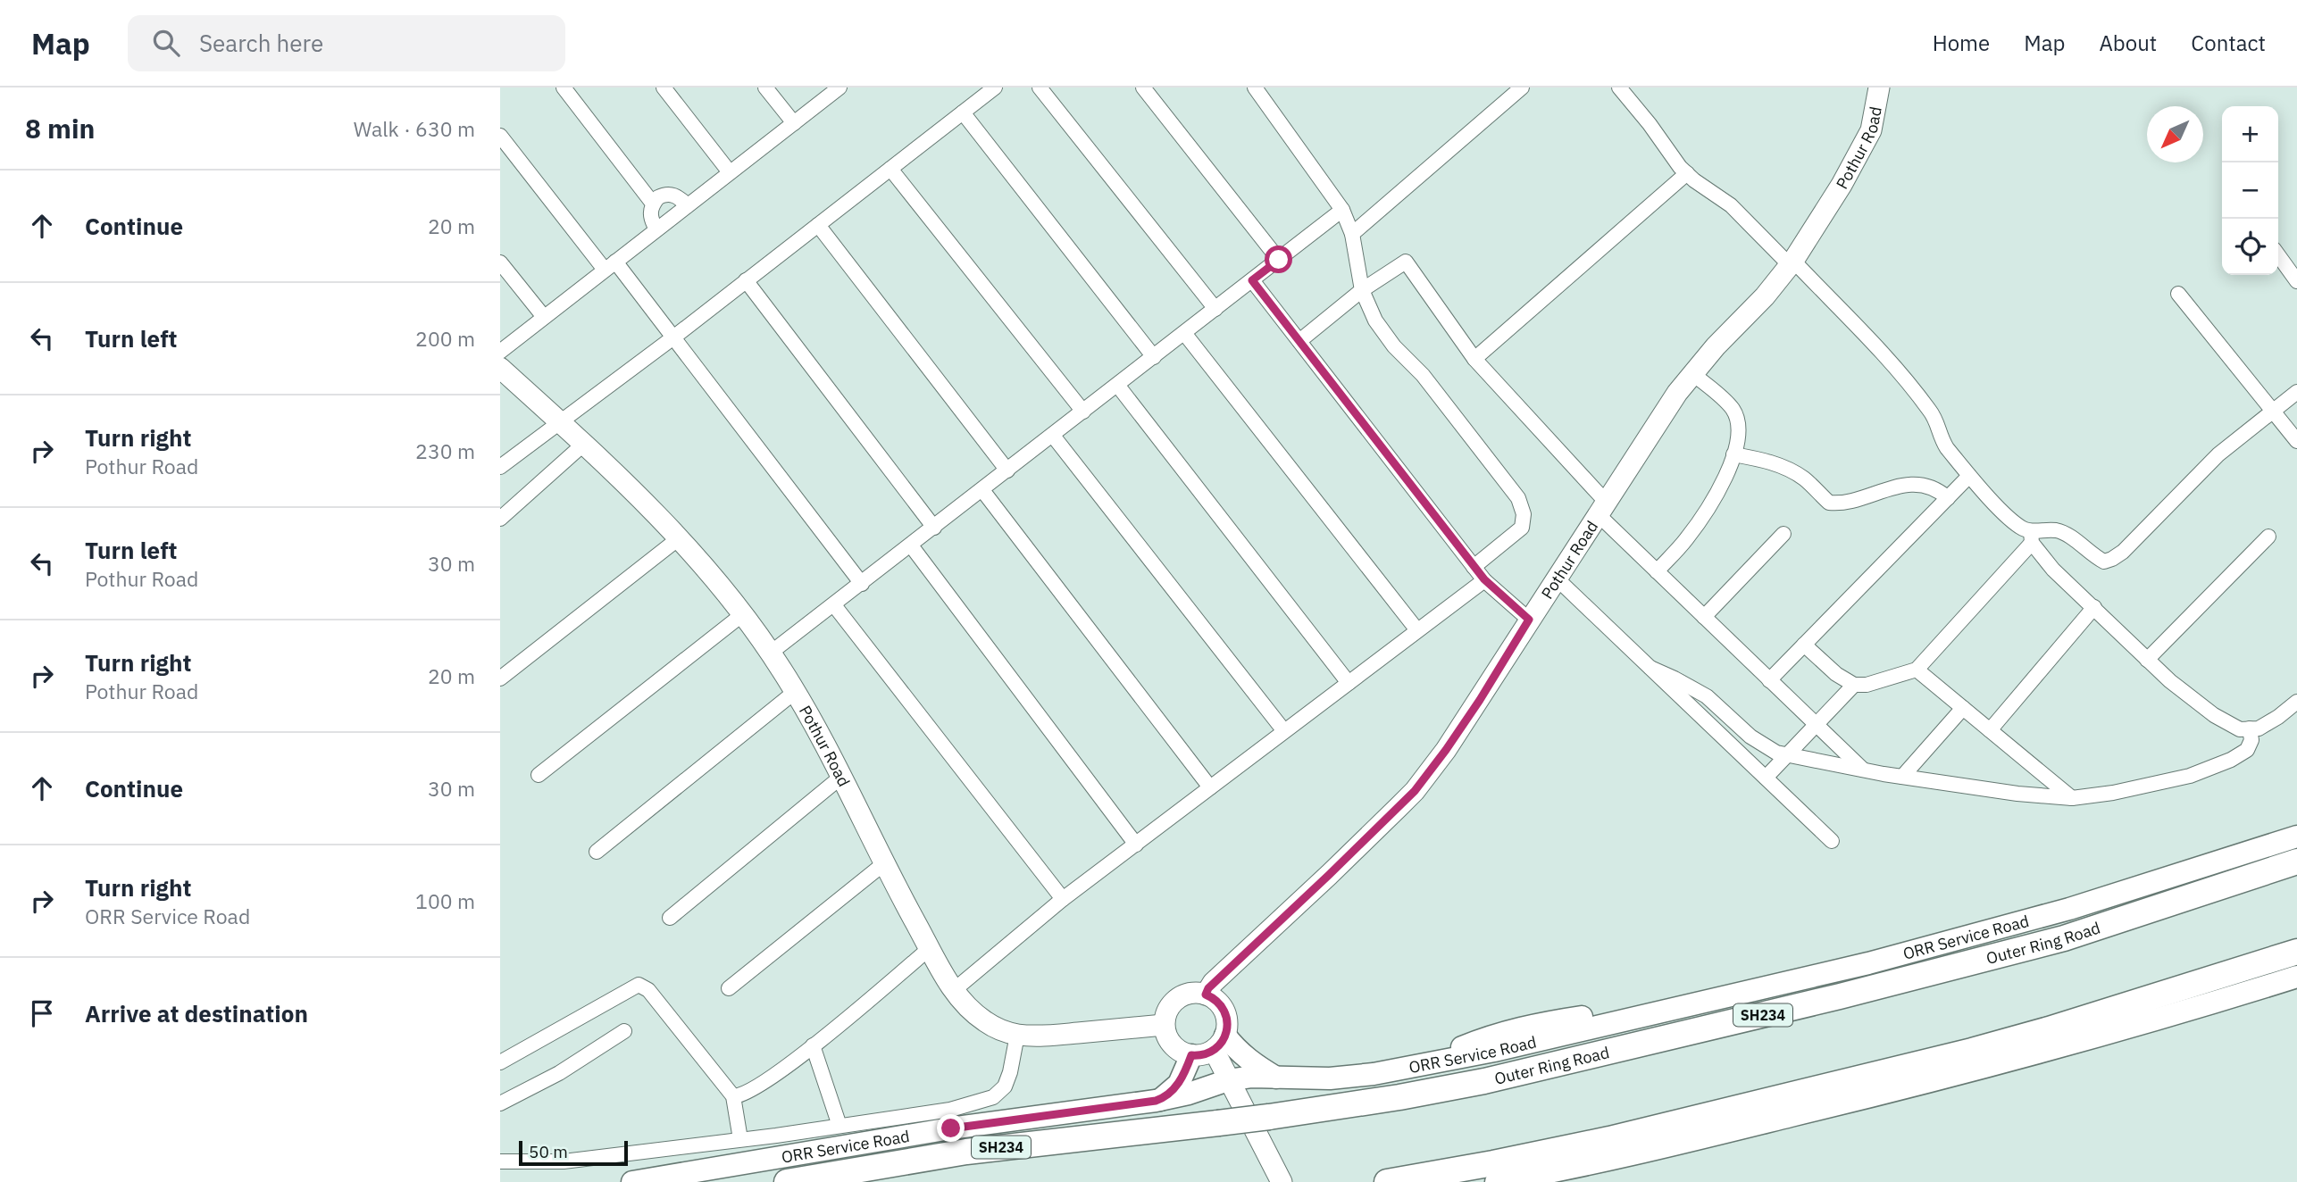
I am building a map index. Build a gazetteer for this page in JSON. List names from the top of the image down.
{
  "streets": {
    "highway": ["Outer Ring Road", "SH234"],
    "main road": ["ORR Service Road"],
    "street": ["Pothur Road"]
  },
  "scale_bar": "50 m",
  "north": "bottom left",
  "page": {
    "header": "Map",
    "search": "Search here",
    "nav": [
      "Home",
      "Map",
      "About",
      "Contact"
    ],
    "heading": ["8 min", "Walk · 630 m"],
    "map_buttons": ["+", "−"],
    "list": [
      ["Continue", "20 m"],
      ["Turn left", "200 m"],
      ["Turn right", "Pothur Road", "230 m"],
      ["Turn left", "Pothur Road", "30 m"],
      ["Turn right", "Pothur Road", "20 m"],
      ["Continue", "30 m"],
      ["Turn right", "ORR Service Road", "100 m"],
      "Arrive at destination"
    ],
    "scale": "50 m"
  }
}
